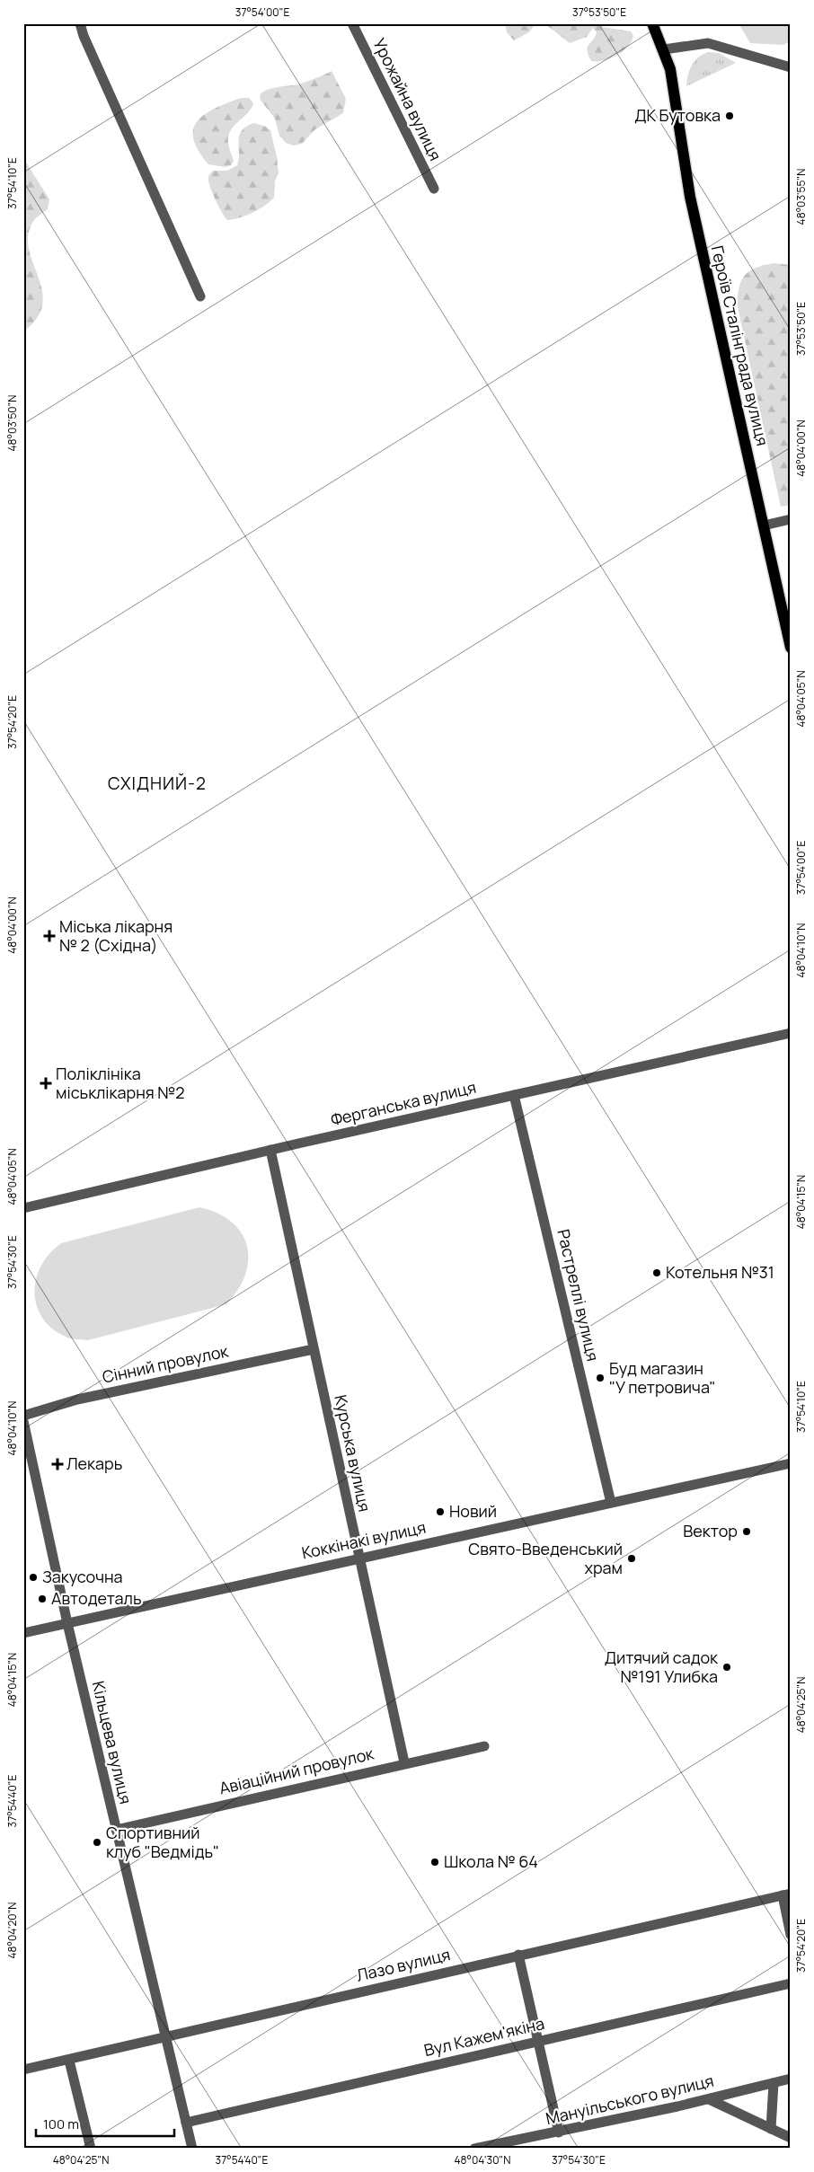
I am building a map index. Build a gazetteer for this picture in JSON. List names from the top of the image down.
{
  "streets": {
    "main road": ["Героїв Сталінграда вулиця"],
    "street": [
      "Урожайна вулиця",
      "Ферганська вулиця",
      "Растреллі вулиця",
      "Сінний провулок",
      "Курська вулиця",
      "Коккінакі вулиця",
      "Кільцева вулиця",
      "Авіаційний провулок",
      "Лазо вулиця",
      "Вул Кажем'якіна",
      "Мануільського вулиця"
    ]
  },
  "crossings": [
    ["Ферганська вулиця", "Растреллі вулиця"],
    ["Ферганська вулиця", "Курська вулиця"],
    ["Растреллі вулиця", "Коккінакі вулиця"],
    ["Сінний провулок", "Курська вулиця"],
    ["Курська вулиця", "Коккінакі вулиця"],
    ["Курська вулиця", "Авіаційний провулок"],
    ["Коккінакі вулиця", "Кільцева вулиця"],
    ["Кільцева вулиця", "Авіаційний провулок"],
    ["Кільцева вулиця", "Лазо вулиця"],
    ["Кільцева вулиця", "Вул Кажем'якіна"]
  ],
  "districts": ["СХІДНИЙ-2"],
  "places": {
    "other": [
      "ДК Бутовка",
      "Котельня №31",
      "Буд магазин \"У петровича\"",
      "Новий",
      "Вектор",
      "Свято-Введенський храм",
      "Закусочна",
      "Автодеталь",
      "Дитячий садок №191 Улибка",
      "Спортивний клуб \"Ведмідь\"",
      "Школа № 64"
    ],
    "health": ["Міська лікарня № 2 (Східна)", "Поліклініка міськлікарня №2", "Лекарь"]
  },
  "scale_bar": "100 m",
  "coordinates": [
    "37°54'00\"E",
    "37°53'50\"E",
    "37°54'10\"E",
    "48°03'55\"N",
    "48°03'50\"N",
    "48°04'00\"N",
    "48°04'05\"N",
    "37°54'20\"E",
    "48°04'10\"N",
    "48°04'15\"N",
    "37°54'30\"E",
    "48°04'25\"N",
    "37°54'40\"E",
    "48°04'20\"N",
    "48°04'30\"N"
  ]
}
